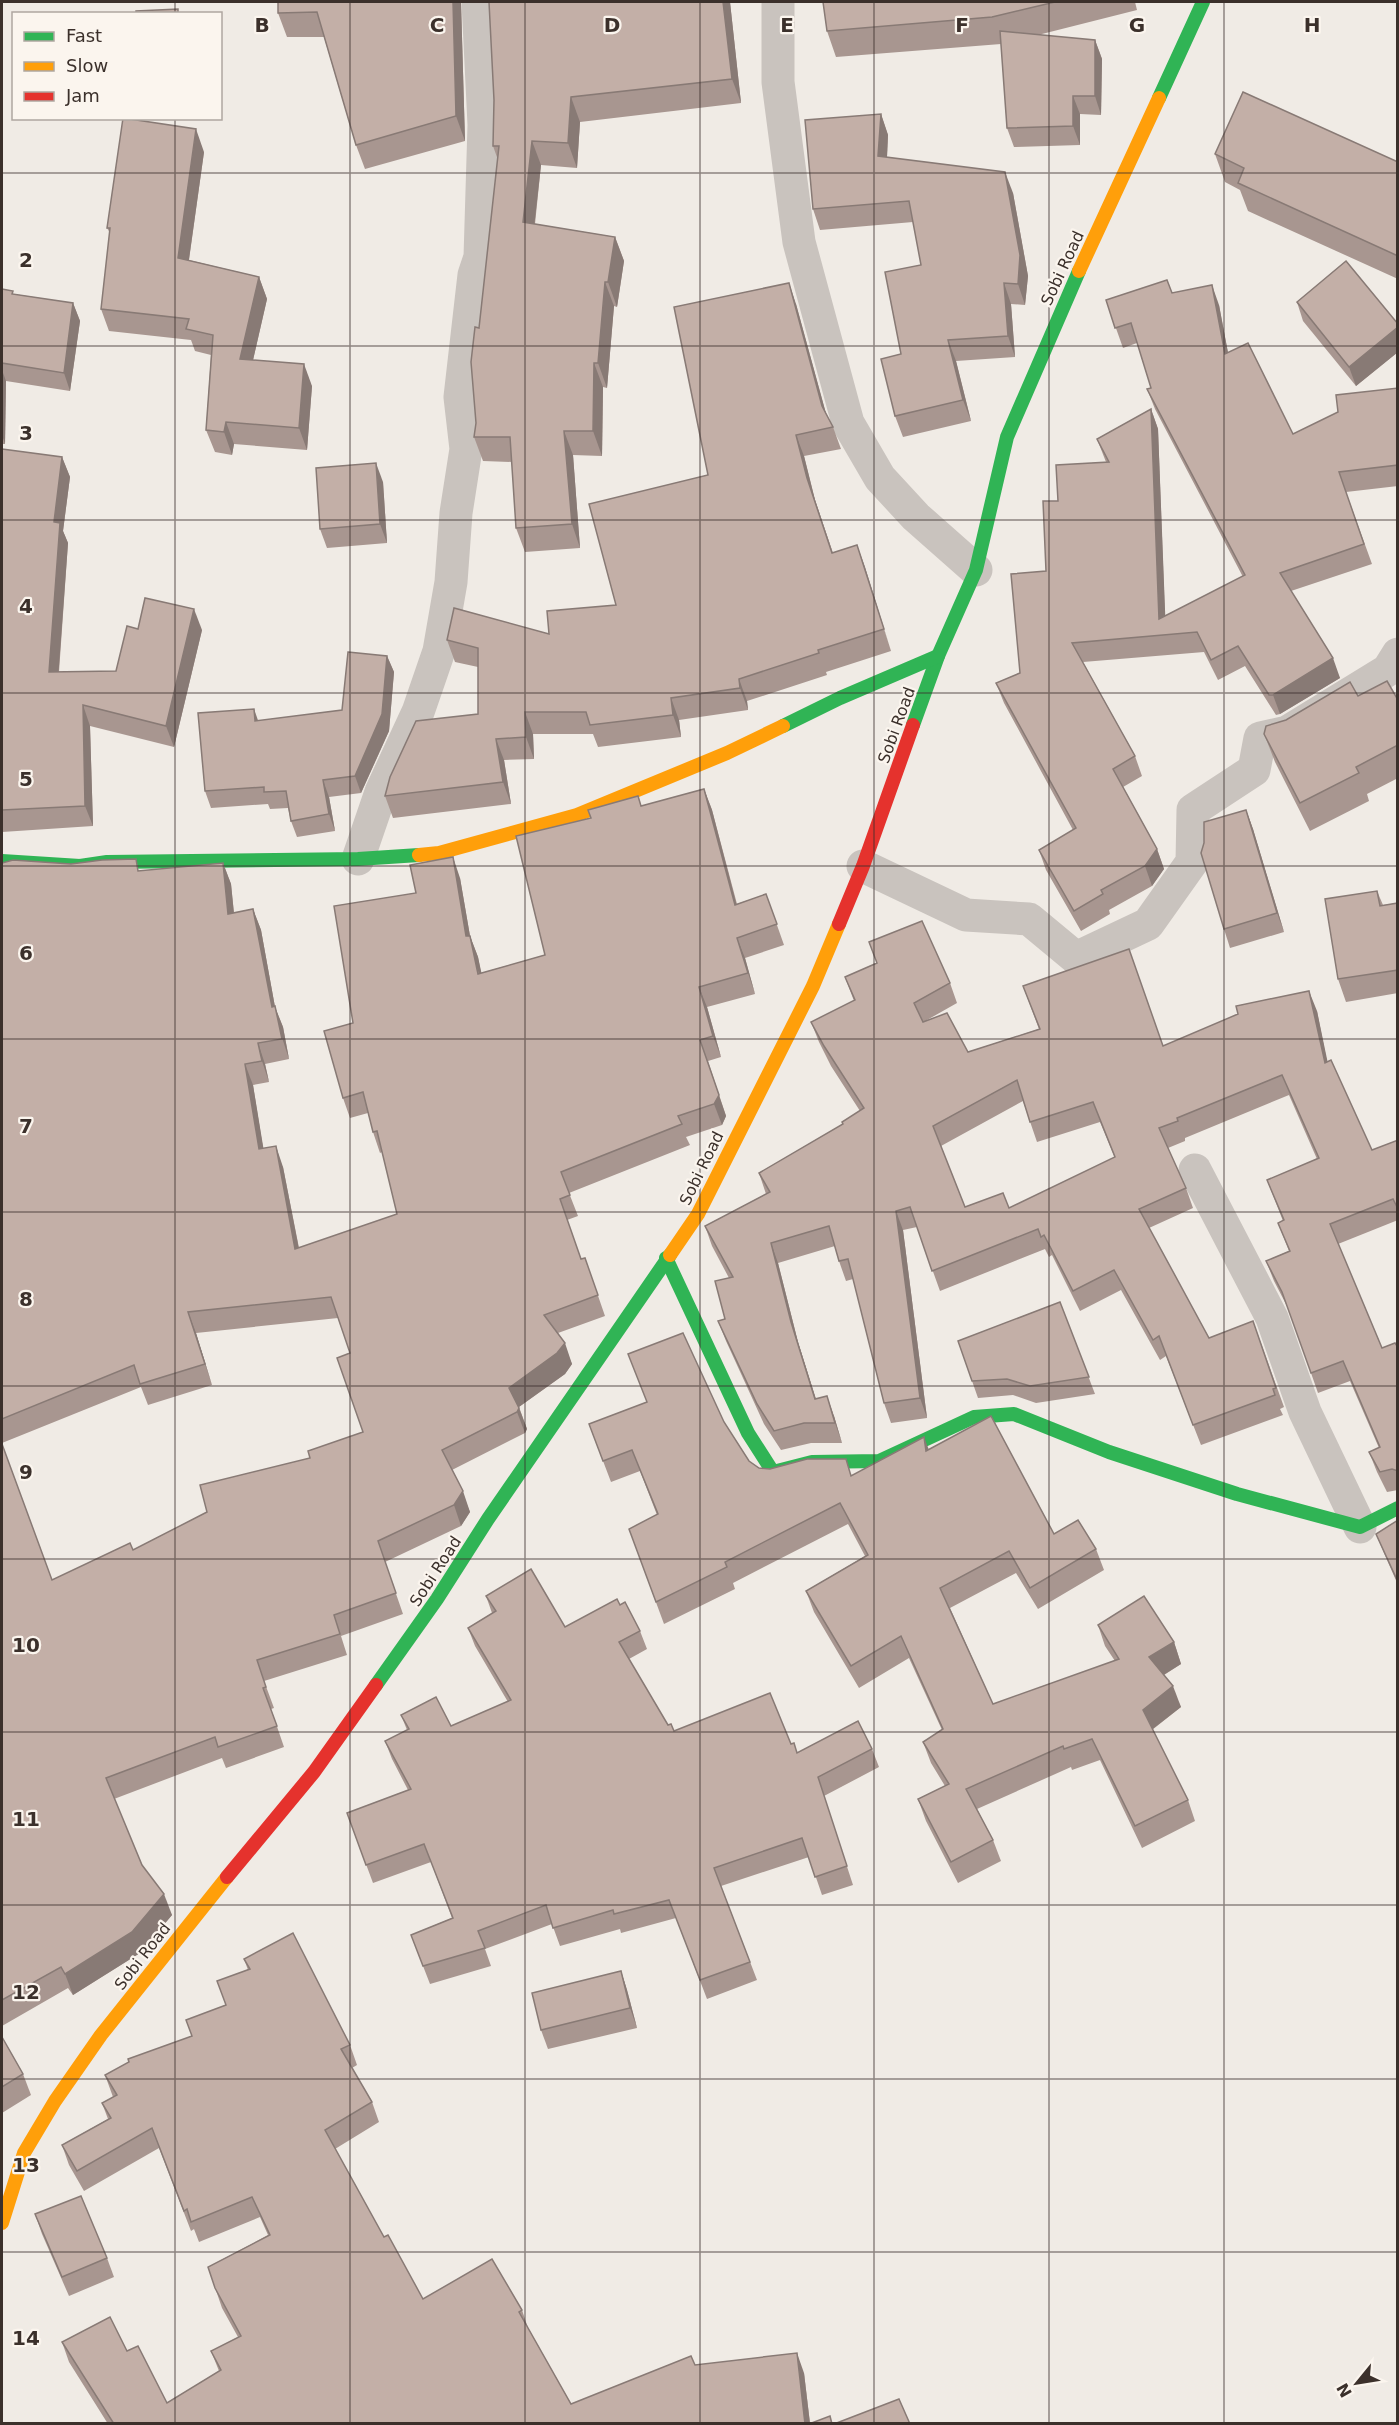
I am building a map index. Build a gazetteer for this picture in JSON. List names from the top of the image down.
{
  "streets": {
    "main road": ["Sobi Road"]
  },
  "legend": ["Fast", "Slow", "Jam"],
  "north": "bottom left",
  "grid": {
    "columns": [
      "B",
      "C",
      "D",
      "E",
      "F",
      "G",
      "H"
    ],
    "rows": [
      "2",
      "3",
      "4",
      "5",
      "6",
      "7",
      "8",
      "9",
      "10",
      "11",
      "12",
      "13",
      "14"
    ]
  }
}
